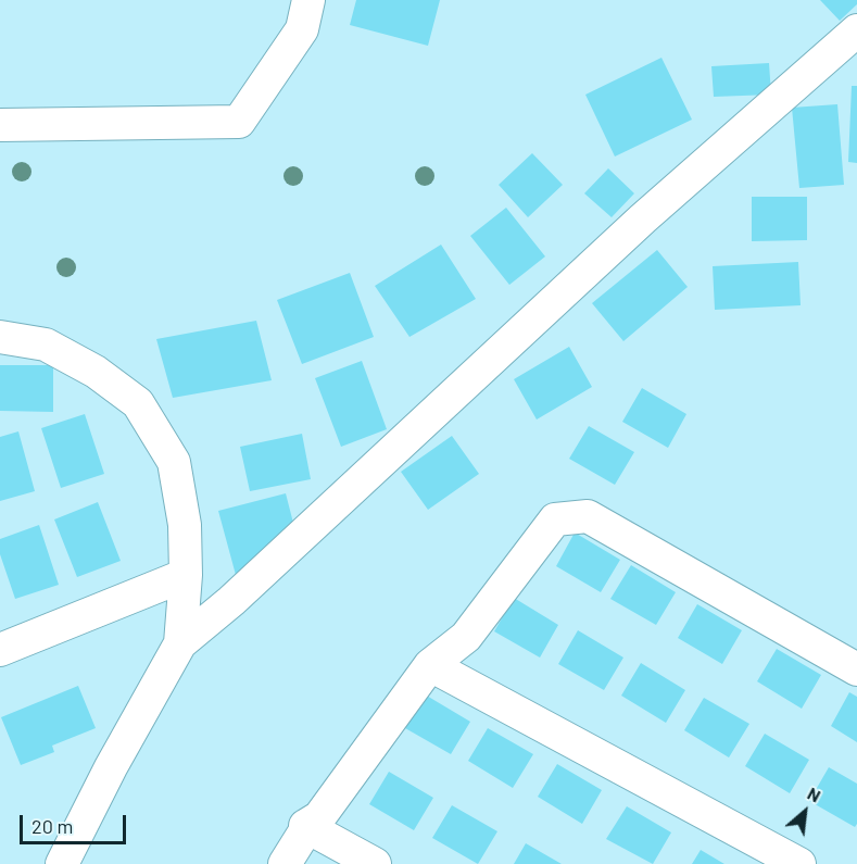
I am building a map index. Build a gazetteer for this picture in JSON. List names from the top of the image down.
{
  "scale_bar": "20 m",
  "north": "top right"
}
